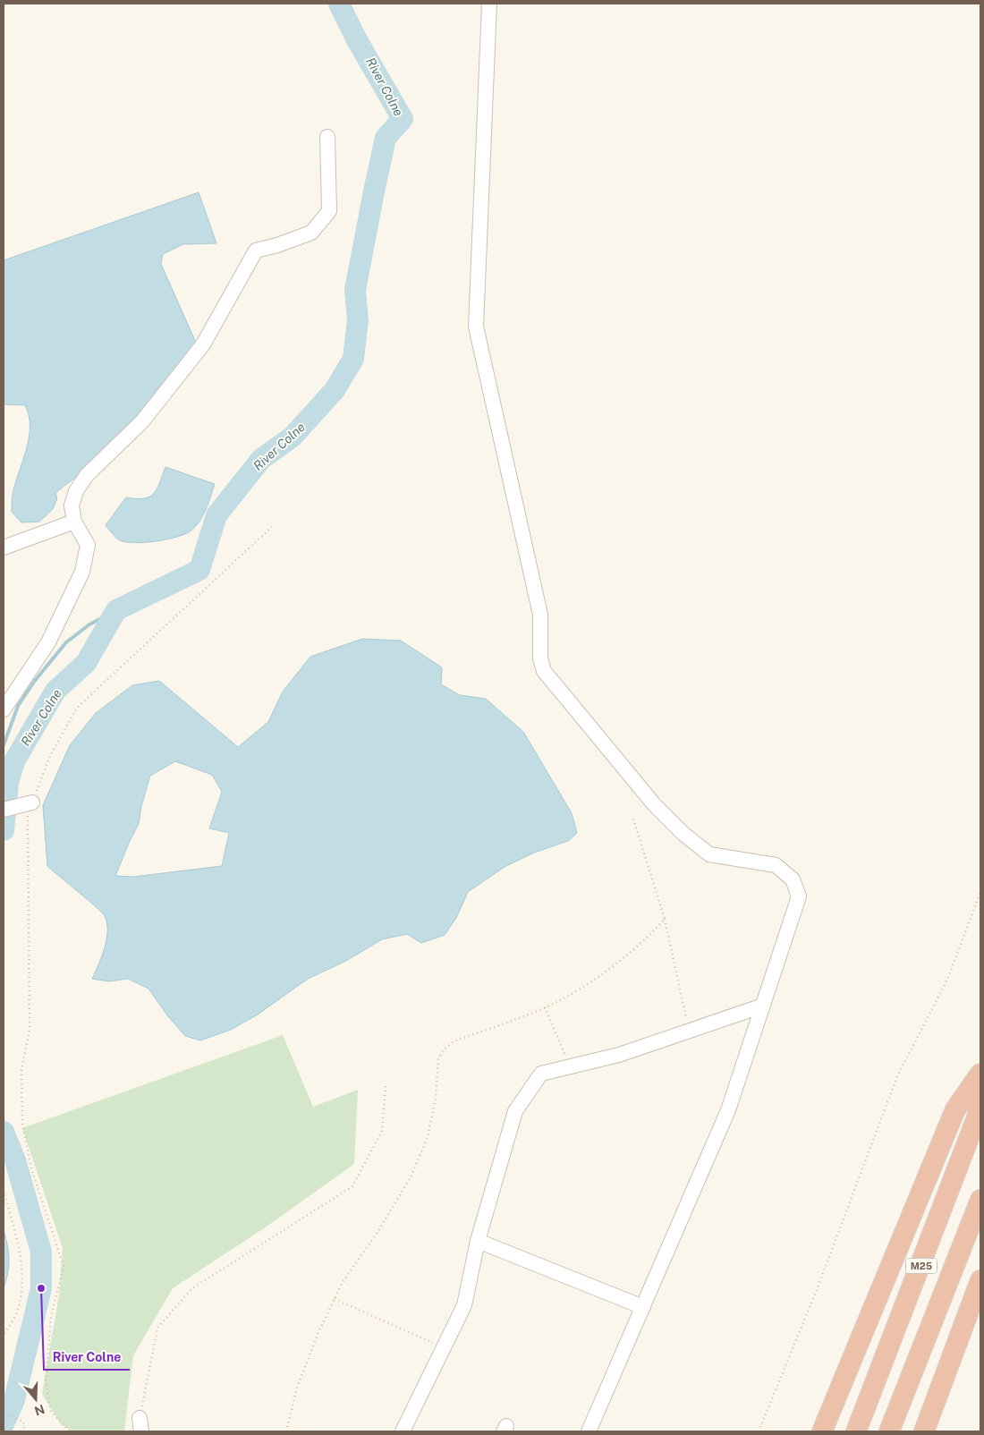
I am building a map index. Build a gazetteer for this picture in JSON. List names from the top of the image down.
{
  "streets": {
    "highway": ["M25"]
  },
  "water": ["River Colne"],
  "places": ["River Colne"],
  "north": "bottom"
}
